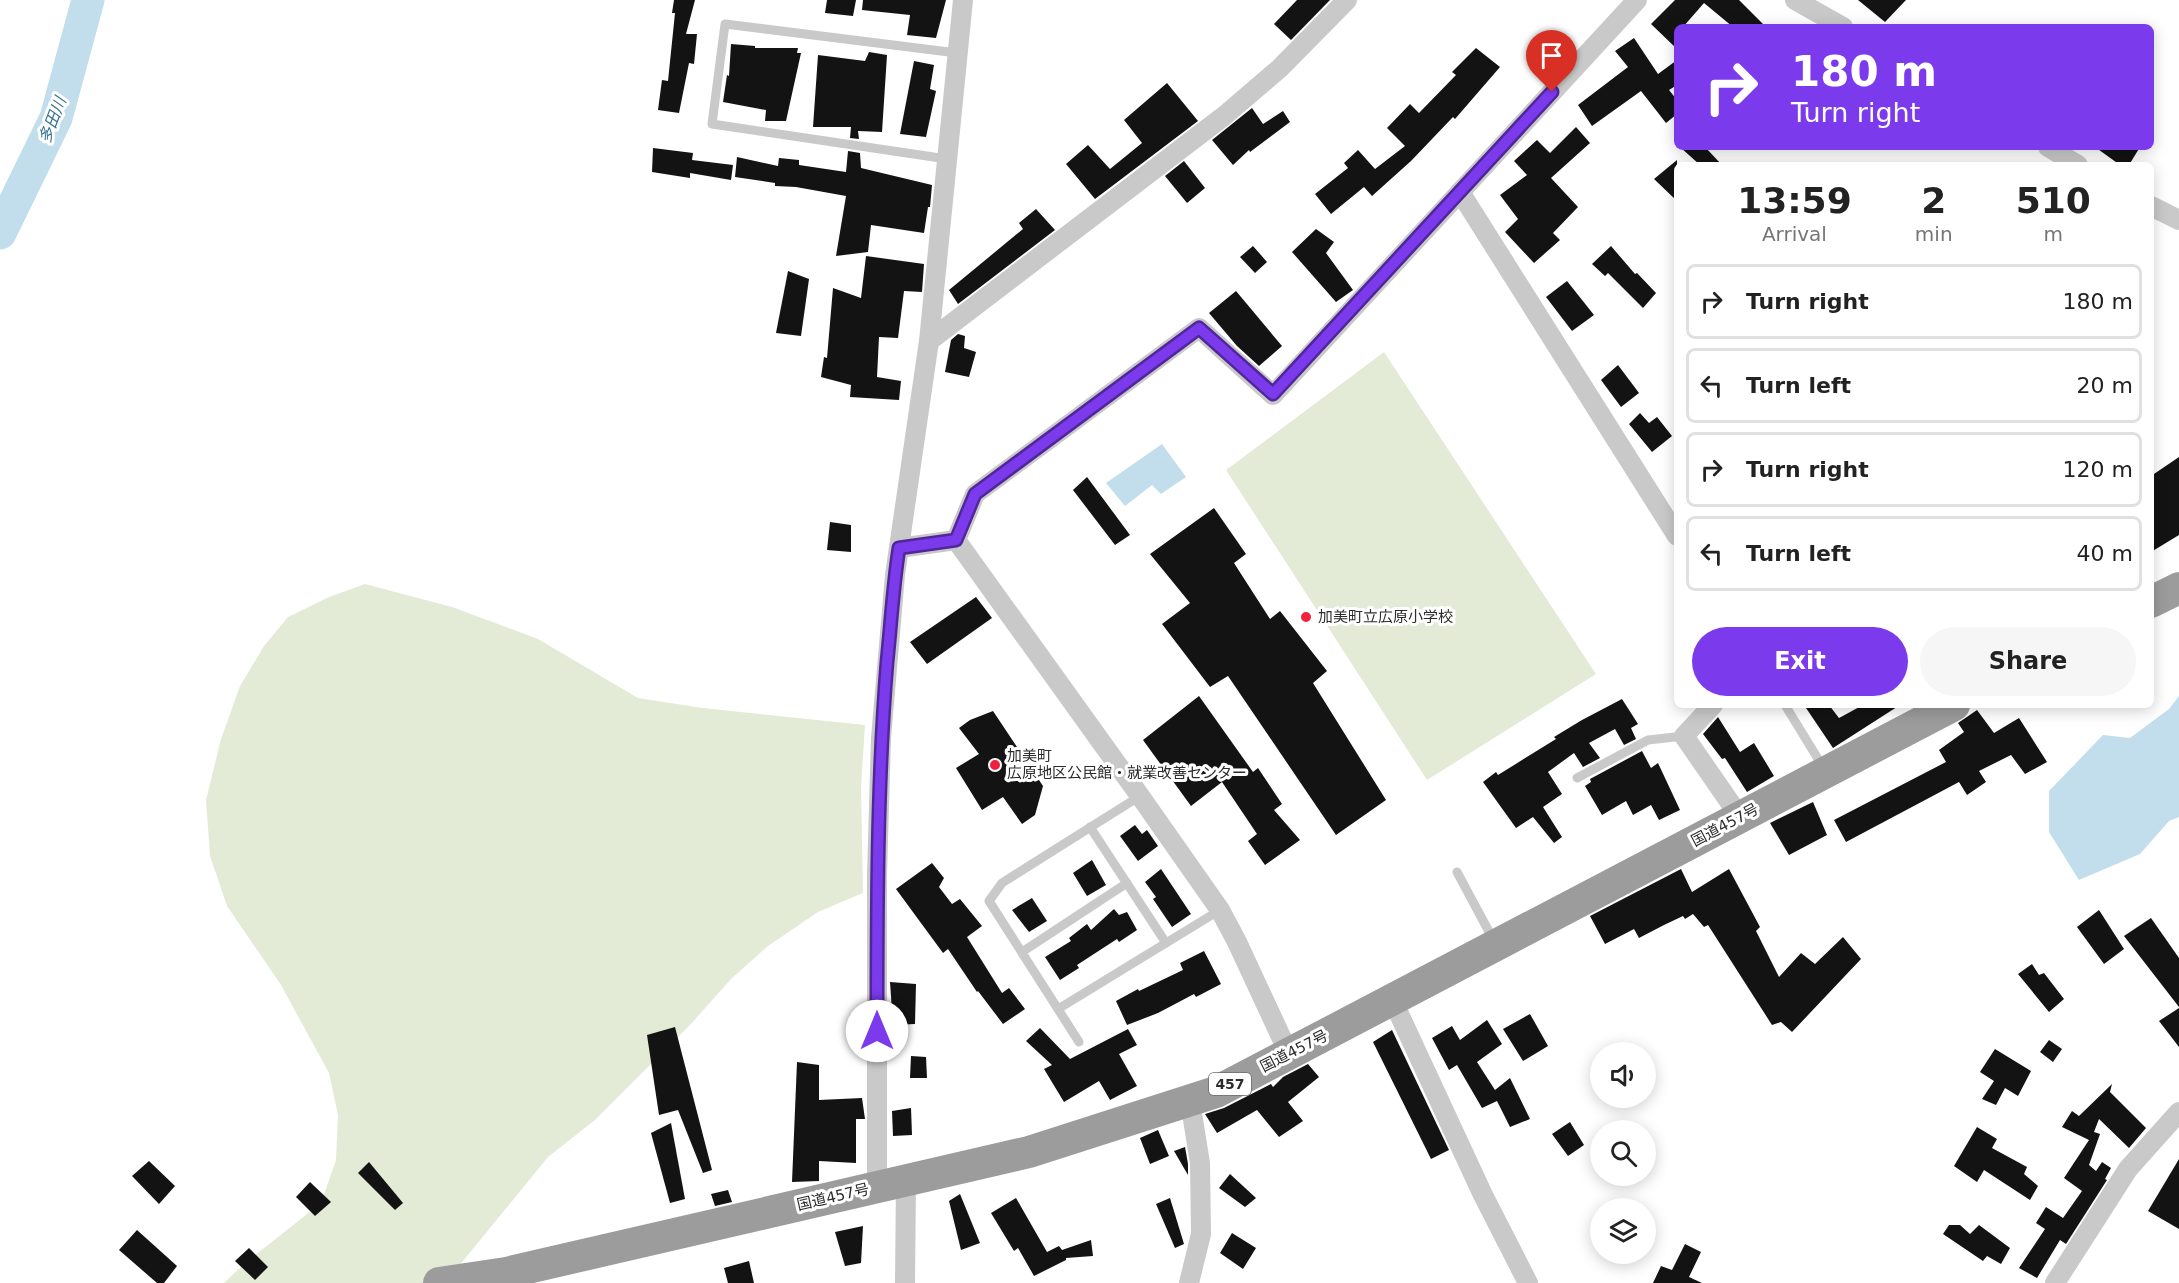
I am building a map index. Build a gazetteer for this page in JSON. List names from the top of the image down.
{
  "streets": {
    "highway": ["国道457号", "457"]
  },
  "water": ["多田川"],
  "places": ["加美町立広原小学校", "加美町 広原地区公民館・就業改善センター"],
  "page": {
    "turn": ["180 m", "Turn right"],
    "eta": [
      "13:59",
      "Arrival",
      "2",
      "min",
      "510",
      "m"
    ],
    "list": [
      {
        "name": "Turn right",
        "value": "180 m"
      },
      {
        "name": "Turn left",
        "value": "20 m"
      },
      {
        "name": "Turn right",
        "value": "120 m"
      },
      {
        "name": "Turn left",
        "value": "40 m"
      }
    ],
    "buttons": ["Exit", "Share"]
  }
}
